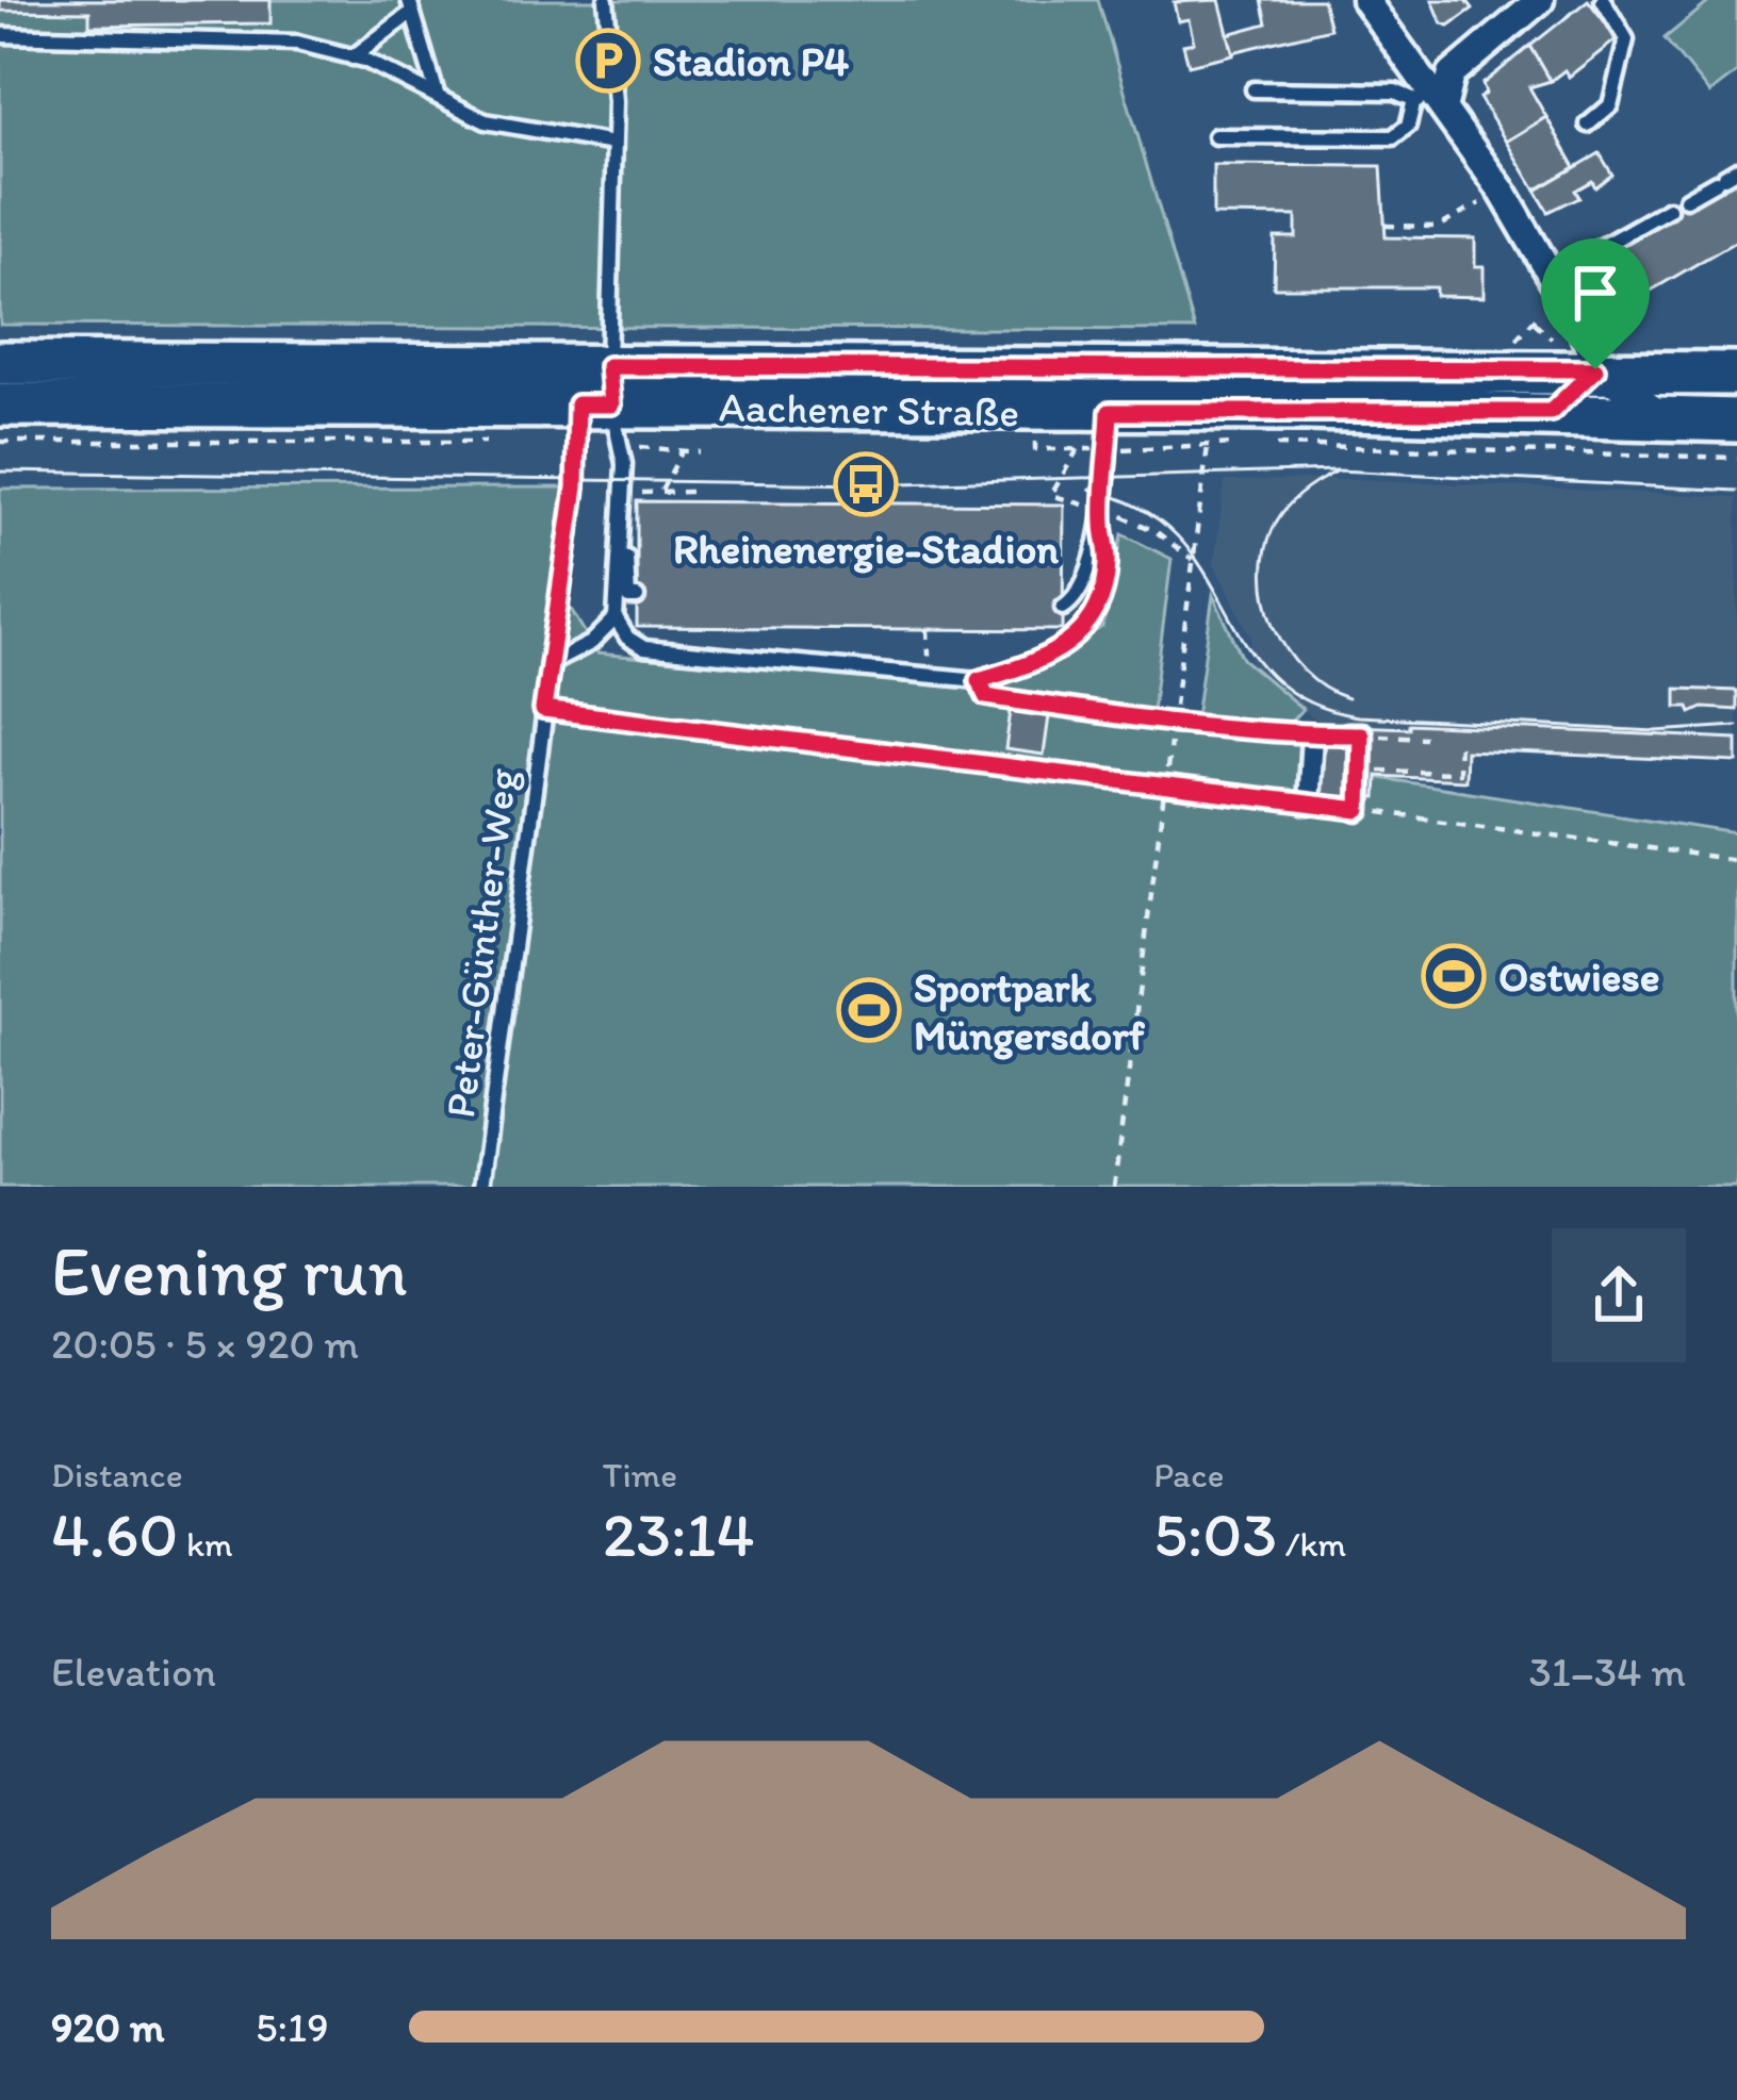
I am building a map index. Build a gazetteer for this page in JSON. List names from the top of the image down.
{
  "streets": {
    "main road": ["Aachener Straße"],
    "lane": ["Peter-Günther-Weg"]
  },
  "crossings": [
    ["Aachener Straße", "Peter-Günther-Weg"]
  ],
  "places": {
    "parking": ["Stadion P4"],
    "bus stop": ["Rheinenergie-Stadion"],
    "sports": ["Ostwiese", "Sportpark Müngersdorf"]
  },
  "page": {
    "heading": ["Evening run", "20:05 · 5 × 920 m"],
    "stats": [
      ["Distance", "4.60 km"],
      ["Time", "23:14"],
      ["Pace", "5:03 /km"]
    ],
    "chart": ["Elevation", "31–34 m"],
    "list": [
      {
        "name": "920 m",
        "note": "5:19"
      }
    ]
  }
}
